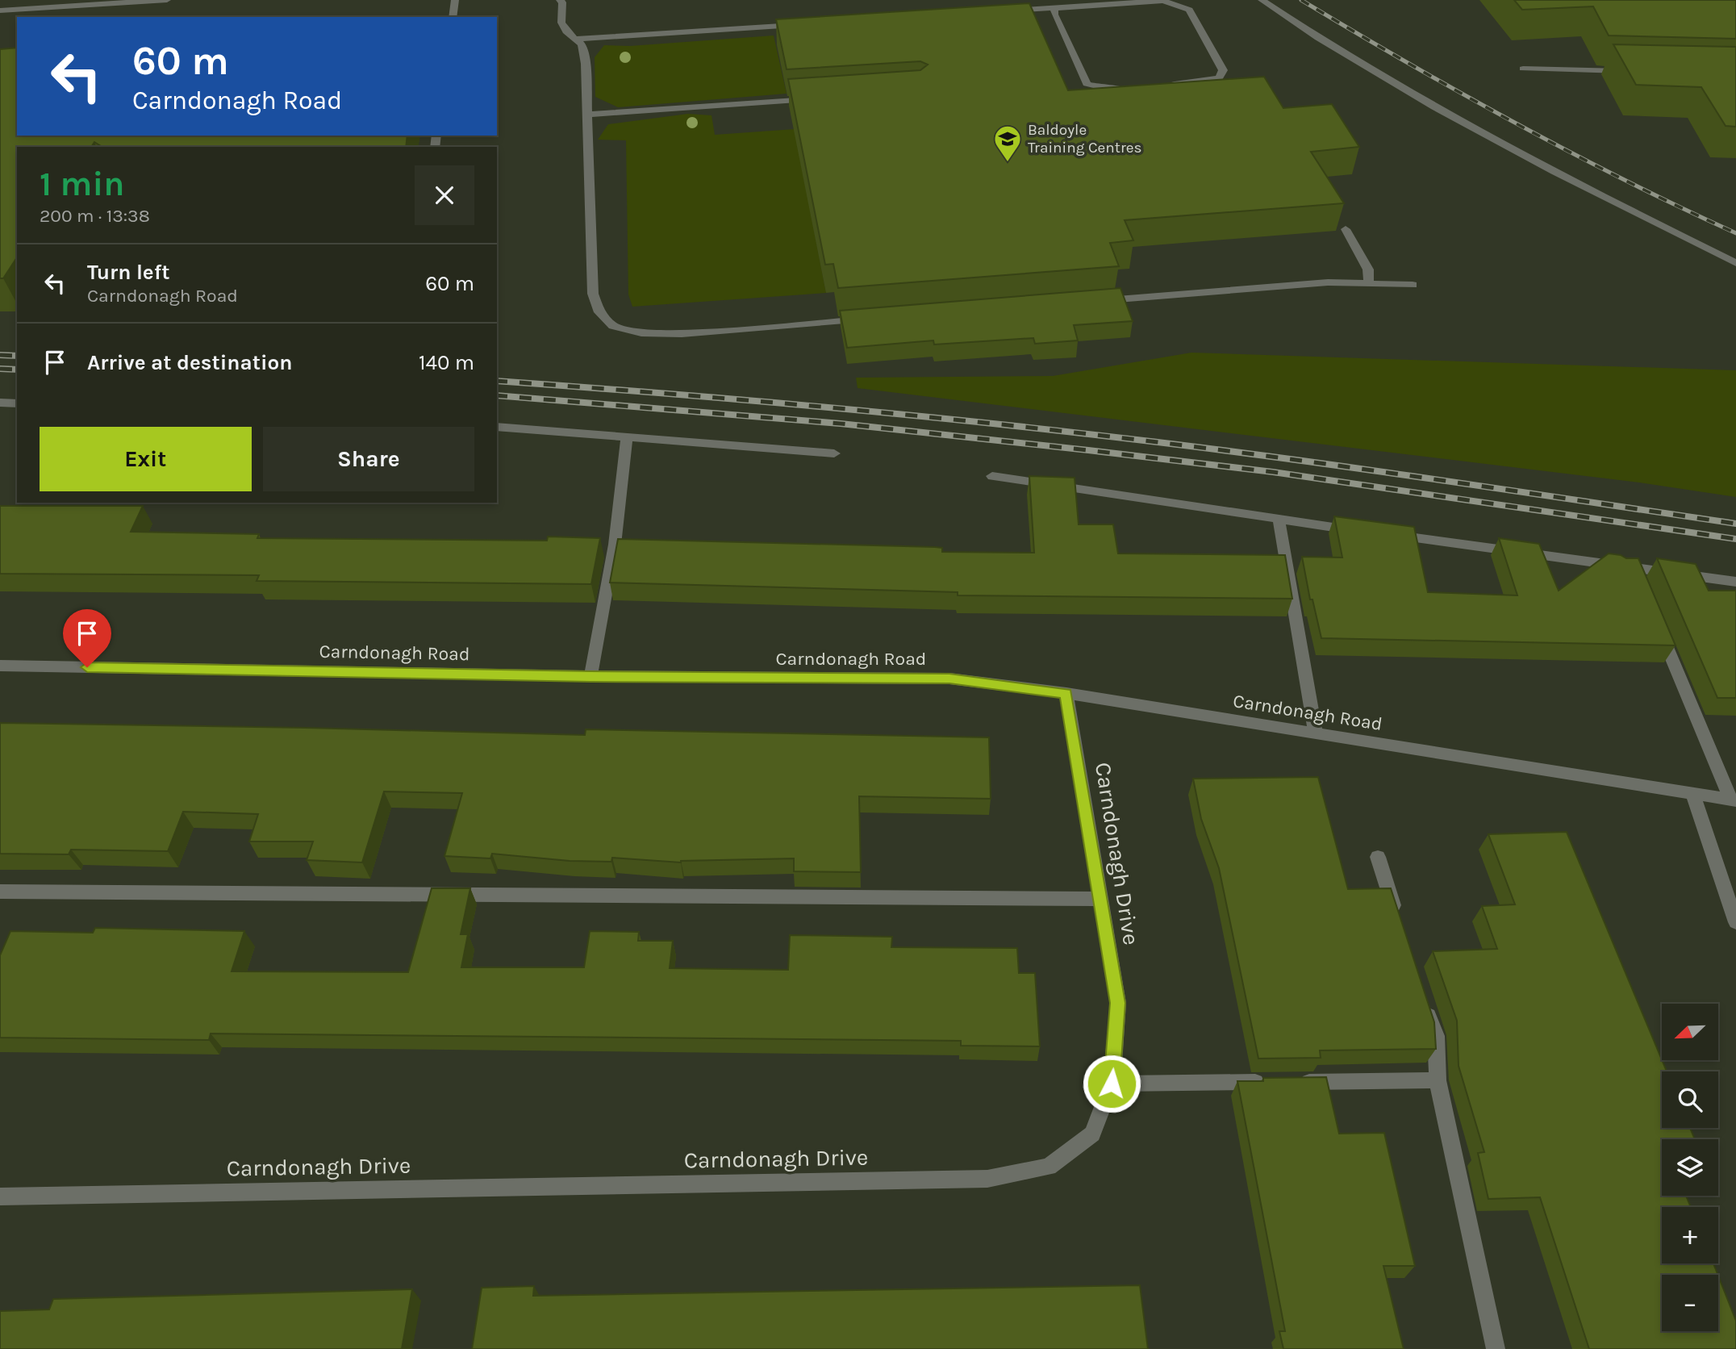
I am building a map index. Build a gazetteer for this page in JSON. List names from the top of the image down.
{
  "streets": {
    "street": ["Carndonagh Road", "Carndonagh Drive"]
  },
  "crossings": [
    ["Carndonagh Road", "Carndonagh Drive"]
  ],
  "places": {
    "school or university": ["Baldoyle Training Centres"]
  },
  "north": "bottom left",
  "page": {
    "turn": ["60 m", "Carndonagh Road"],
    "heading": ["1 min", "200 m · 13:38"],
    "list": [
      {
        "name": "Turn left",
        "note": "Carndonagh Road",
        "value": "60 m"
      },
      {
        "name": "Arrive at destination",
        "value": "140 m"
      }
    ],
    "buttons": ["Exit", "Share"],
    "map_buttons": ["+", "−"]
  }
}
